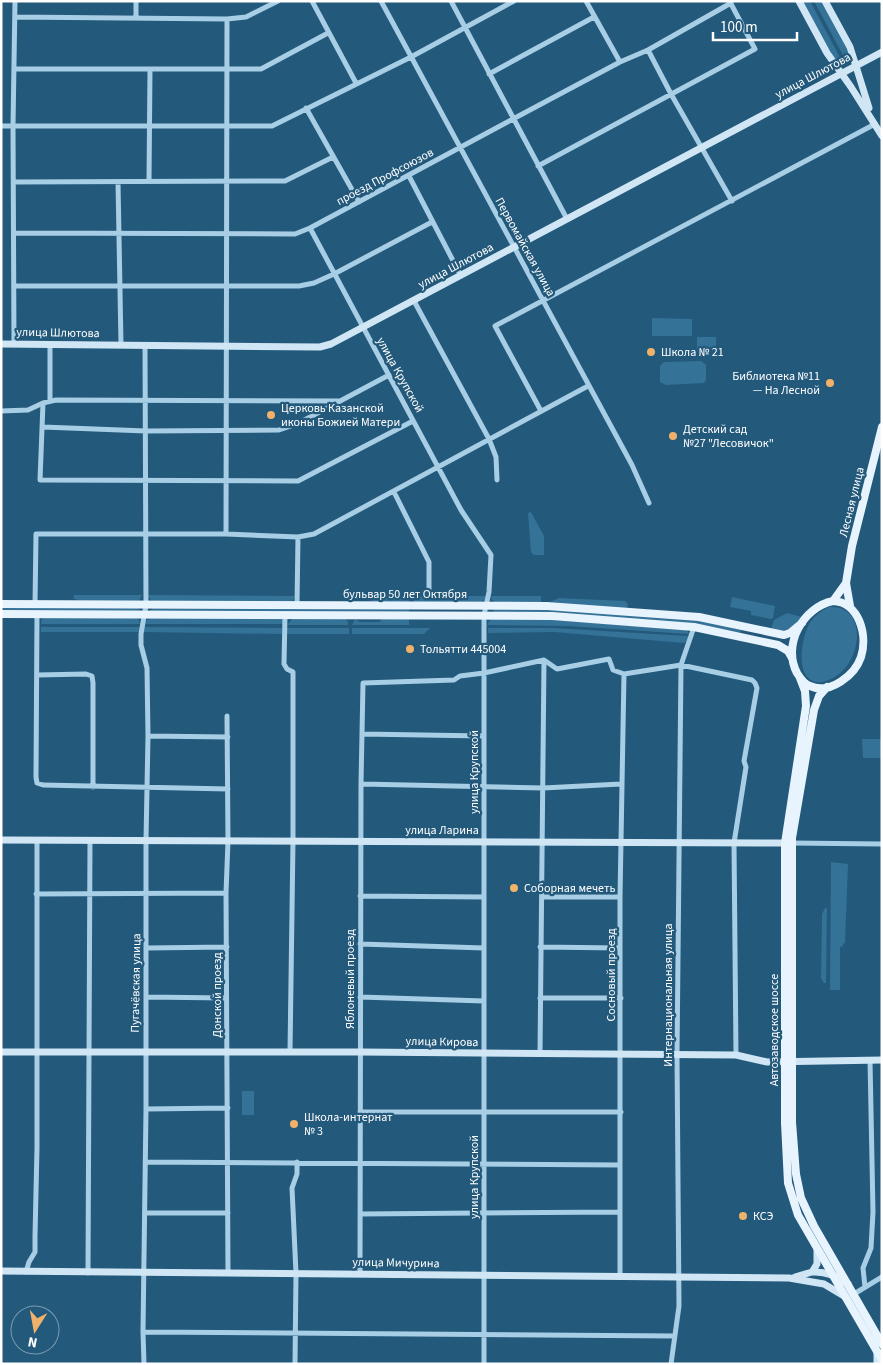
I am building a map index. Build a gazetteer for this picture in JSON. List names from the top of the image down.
{
  "streets": {
    "main road": [
      "улица Шлютова",
      "Лесная улица",
      "бульвар 50 лет Октября",
      "улица Ларина",
      "Автозаводское шоссе",
      "улица Кирова",
      "улица Мичурина"
    ],
    "street": [
      "проезд Профсоюзов",
      "Первомайская улица",
      "улица Крупской",
      "Сосновый проезд",
      "Яблоневый проезд",
      "Пугачёвская улица",
      "Донской проезд",
      "Интернациональная улица"
    ]
  },
  "crossings": [
    ["улица Шлютова", "Первомайская улица"],
    ["улица Шлютова", "улица Крупской"],
    ["улица Шлютова", "Пугачёвская улица"],
    ["проезд Профсоюзов", "Первомайская улица"],
    ["проезд Профсоюзов", "улица Крупской"],
    ["улица Крупской", "бульвар 50 лет Октября"],
    ["улица Крупской", "улица Ларина"],
    ["улица Крупской", "Яблоневый проезд"],
    ["улица Крупской", "улица Кирова"],
    ["улица Крупской", "улица Мичурина"],
    ["Лесная улица", "бульвар 50 лет Октября"],
    ["Лесная улица", "Автозаводское шоссе"],
    ["бульвар 50 лет Октября", "Пугачёвская улица"],
    ["бульвар 50 лет Октября", "Интернациональная улица"],
    ["бульвар 50 лет Октября", "Автозаводское шоссе"],
    ["улица Ларина", "Сосновый проезд"],
    ["улица Ларина", "Яблоневый проезд"],
    ["улица Ларина", "Пугачёвская улица"],
    ["улица Ларина", "Донской проезд"],
    ["улица Ларина", "Интернациональная улица"],
    ["улица Ларина", "Автозаводское шоссе"],
    ["Сосновый проезд", "улица Кирова"],
    ["Сосновый проезд", "улица Мичурина"],
    ["Яблоневый проезд", "улица Кирова"],
    ["Яблоневый проезд", "улица Мичурина"],
    ["Пугачёвская улица", "улица Кирова"],
    ["Пугачёвская улица", "улица Мичурина"],
    ["Донской проезд", "улица Кирова"],
    ["Донской проезд", "улица Мичурина"],
    ["Интернациональная улица", "улица Кирова"],
    ["Интернациональная улица", "улица Мичурина"],
    ["Автозаводское шоссе", "улица Кирова"],
    ["Автозаводское шоссе", "улица Мичурина"]
  ],
  "places": [
    "Школа № 21",
    "Библиотека №11 — На Лесной",
    "Церковь Казанской иконы Божией Матери",
    "Детский сад №27 \"Лесовичок\"",
    "Тольятти 445004",
    "Cоборная мечеть",
    "Школа-интернат № 3",
    "КСЭ"
  ],
  "scale_bar": "100 m",
  "north": "bottom"
}
